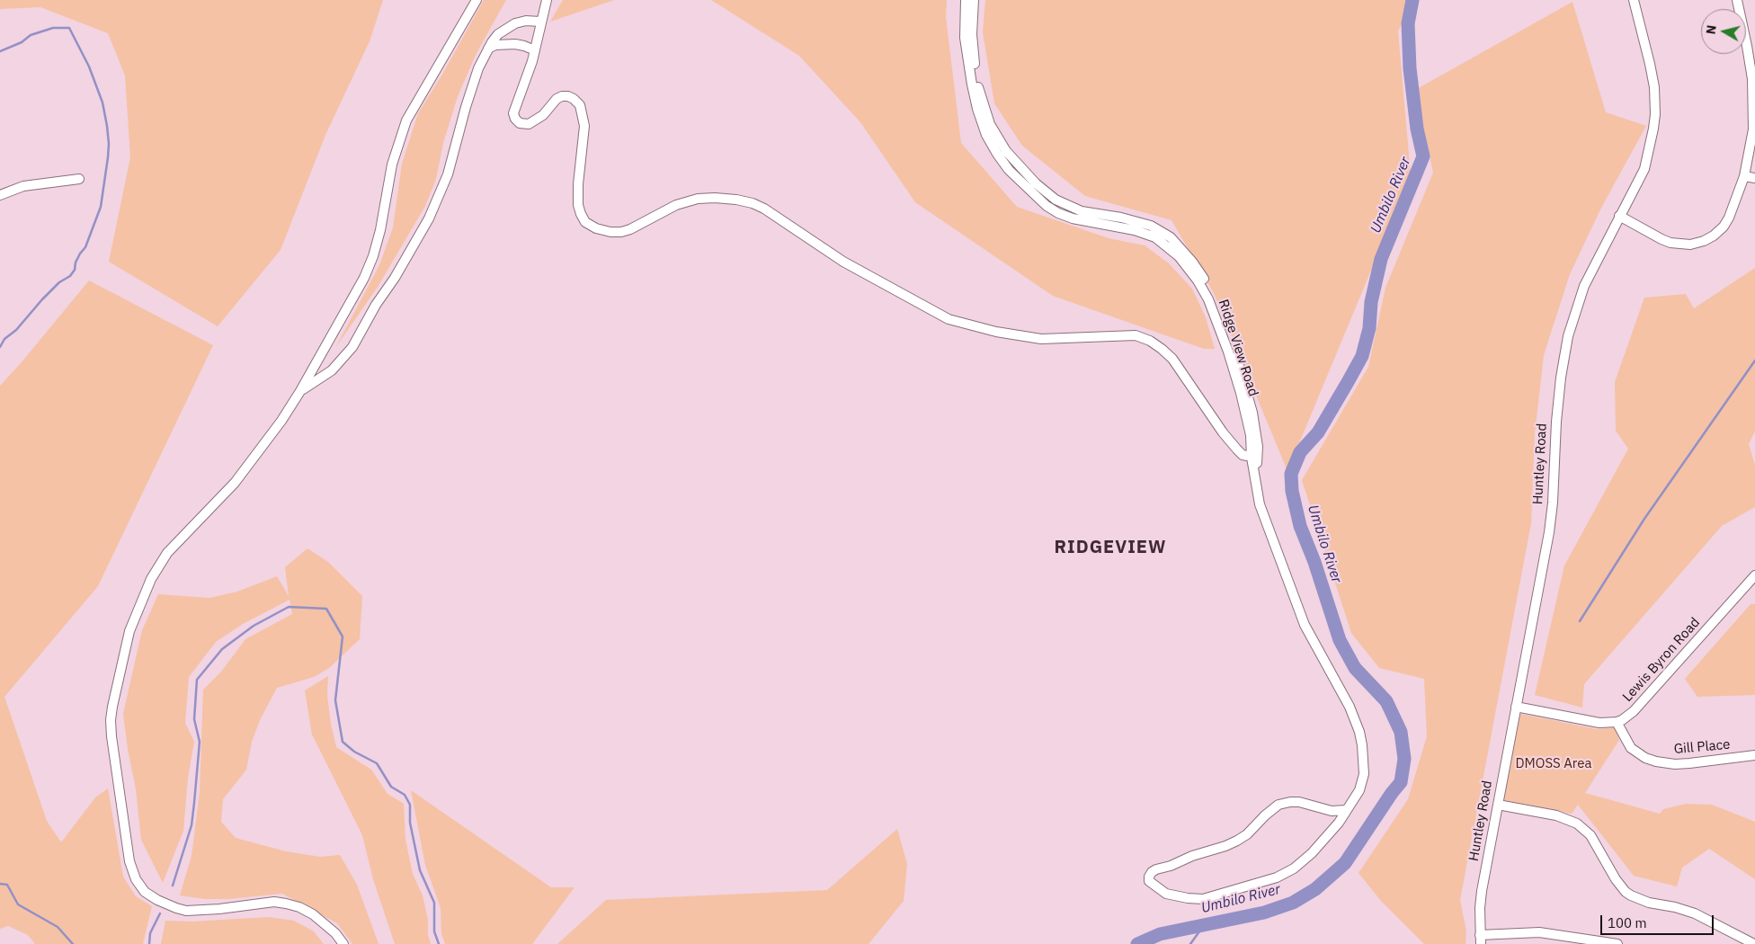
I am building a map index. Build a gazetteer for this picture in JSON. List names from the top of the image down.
{
  "streets": {
    "street": [
      "Ridge View Road",
      "Huntley Road",
      "Lewis Byron Road",
      "Gill Place"
    ]
  },
  "crossings": [
    ["Lewis Byron Road", "Gill Place"]
  ],
  "districts": ["RIDGEVIEW"],
  "water": ["Umbilo River"],
  "parks": ["DMOSS Area"],
  "scale_bar": "100 m",
  "north": "left"
}
